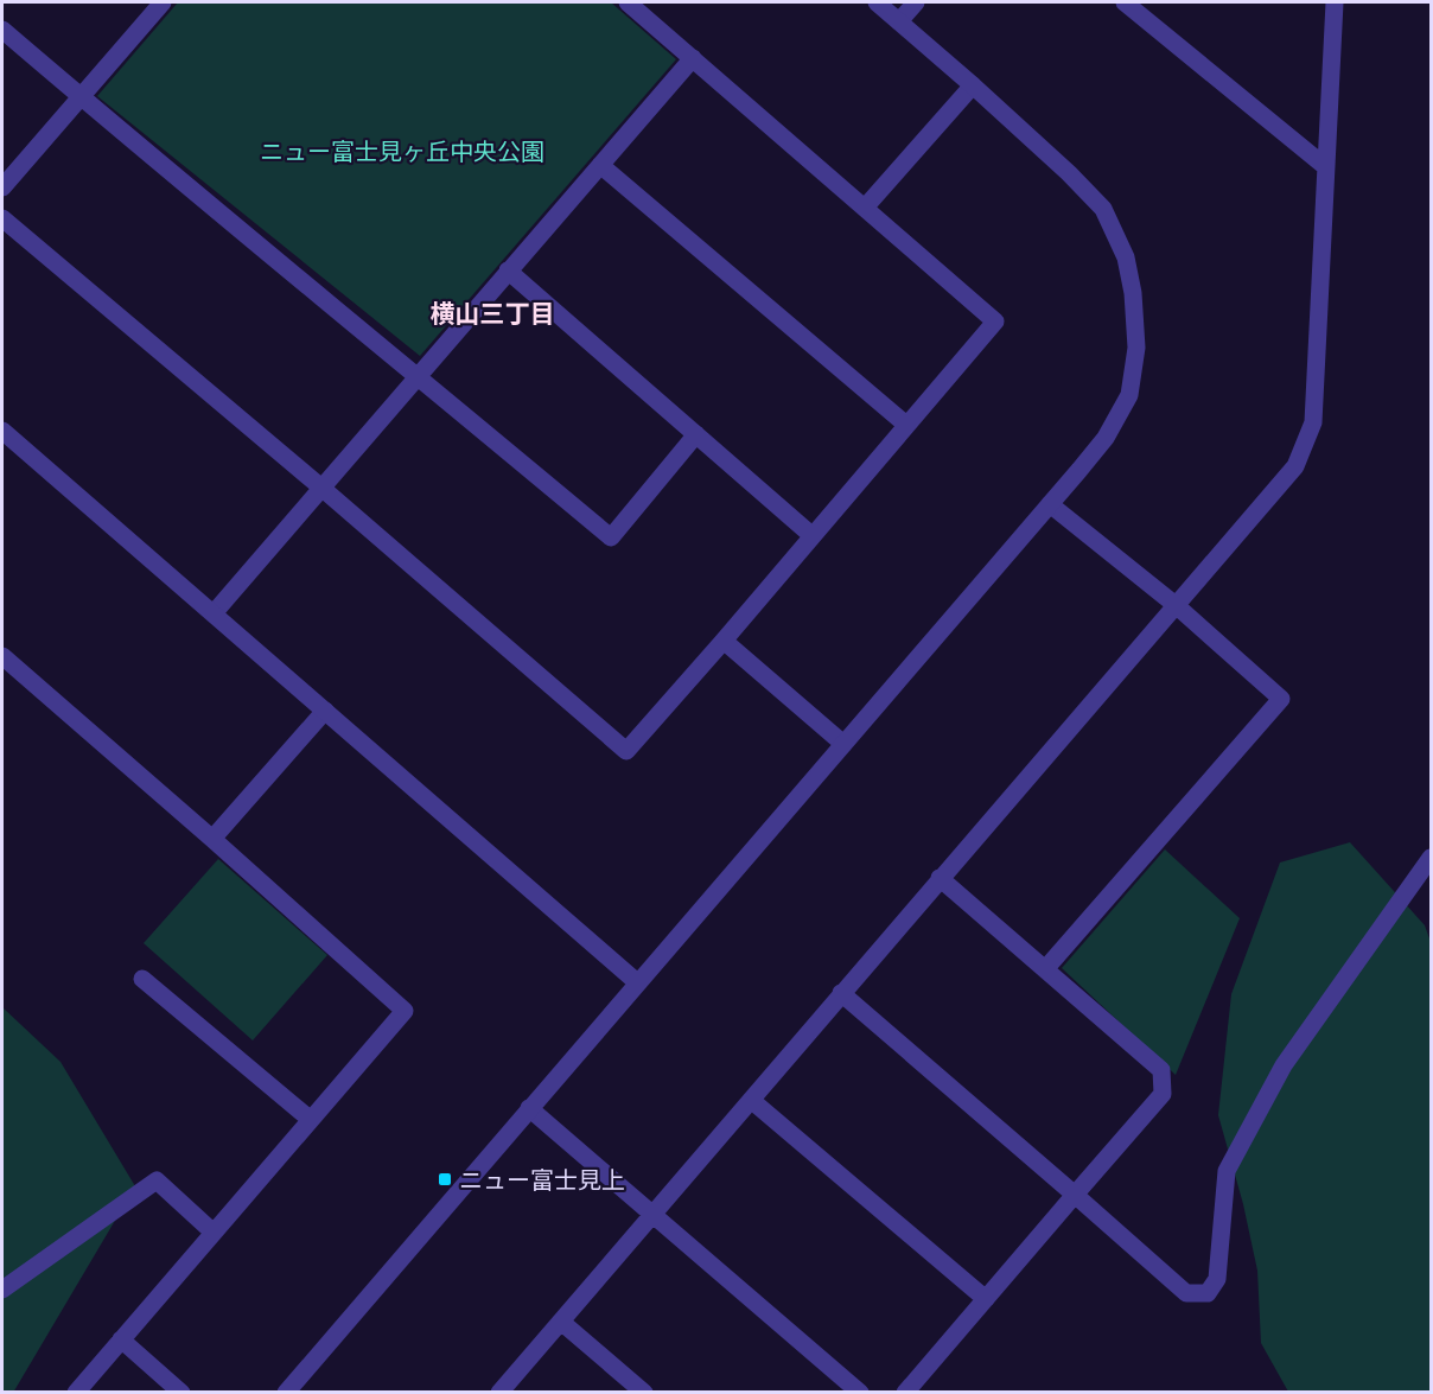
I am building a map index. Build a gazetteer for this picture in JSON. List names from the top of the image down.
{
  "districts": ["横山三丁目"],
  "parks": ["ニュー富士見ヶ丘中央公園"],
  "places": {
    "transit": ["ニュー富士見上"]
  }
}
